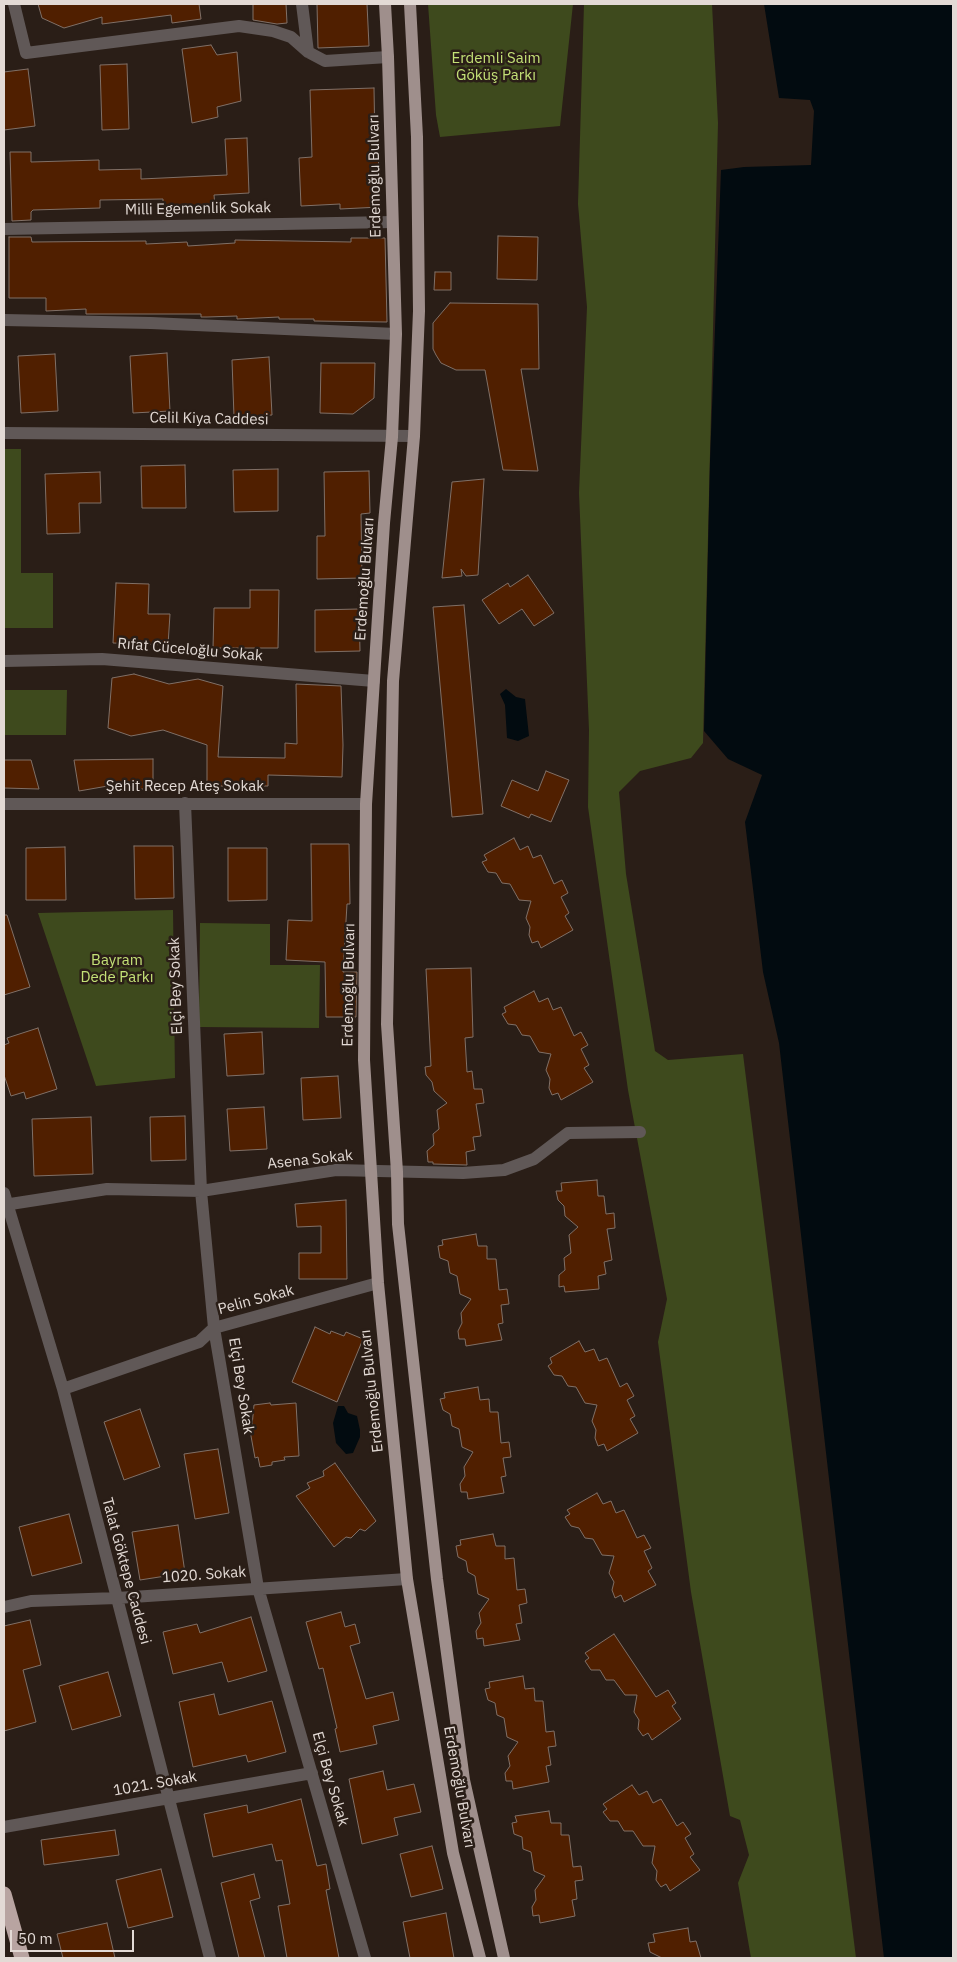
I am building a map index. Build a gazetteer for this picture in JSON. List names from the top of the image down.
{
  "streets": {
    "main road": ["Erdemoğlu Bulvarı"],
    "street": [
      "Milli Egemenlik Sokak",
      "Celil Kiya Caddesi",
      "Rıfat Cüceloğlu Sokak",
      "Şehit Recep Ateş Sokak",
      "Elçi Bey Sokak",
      "Asena Sokak",
      "Pelin Sokak",
      "Talat Göktepe Caddesi",
      "1020. Sokak",
      "1021. Sokak"
    ]
  },
  "crossings": [
    ["Erdemoğlu Bulvarı", "Milli Egemenlik Sokak"],
    ["Erdemoğlu Bulvarı", "Celil Kiya Caddesi"],
    ["Erdemoğlu Bulvarı", "Rıfat Cüceloğlu Sokak"],
    ["Erdemoğlu Bulvarı", "Şehit Recep Ateş Sokak"],
    ["Erdemoğlu Bulvarı", "Asena Sokak"],
    ["Erdemoğlu Bulvarı", "Pelin Sokak"],
    ["Erdemoğlu Bulvarı", "1020. Sokak"],
    ["Şehit Recep Ateş Sokak", "Elçi Bey Sokak"],
    ["Elçi Bey Sokak", "Asena Sokak"],
    ["Elçi Bey Sokak", "Pelin Sokak"],
    ["Elçi Bey Sokak", "1020. Sokak"],
    ["Elçi Bey Sokak", "1021. Sokak"],
    ["Asena Sokak", "Talat Göktepe Caddesi"],
    ["Pelin Sokak", "Talat Göktepe Caddesi"],
    ["Talat Göktepe Caddesi", "1020. Sokak"],
    ["Talat Göktepe Caddesi", "1021. Sokak"]
  ],
  "parks": ["Erdemli Saim Göküş Parkı", "Bayram Dede Parkı"],
  "scale_bar": "50 m"
}
